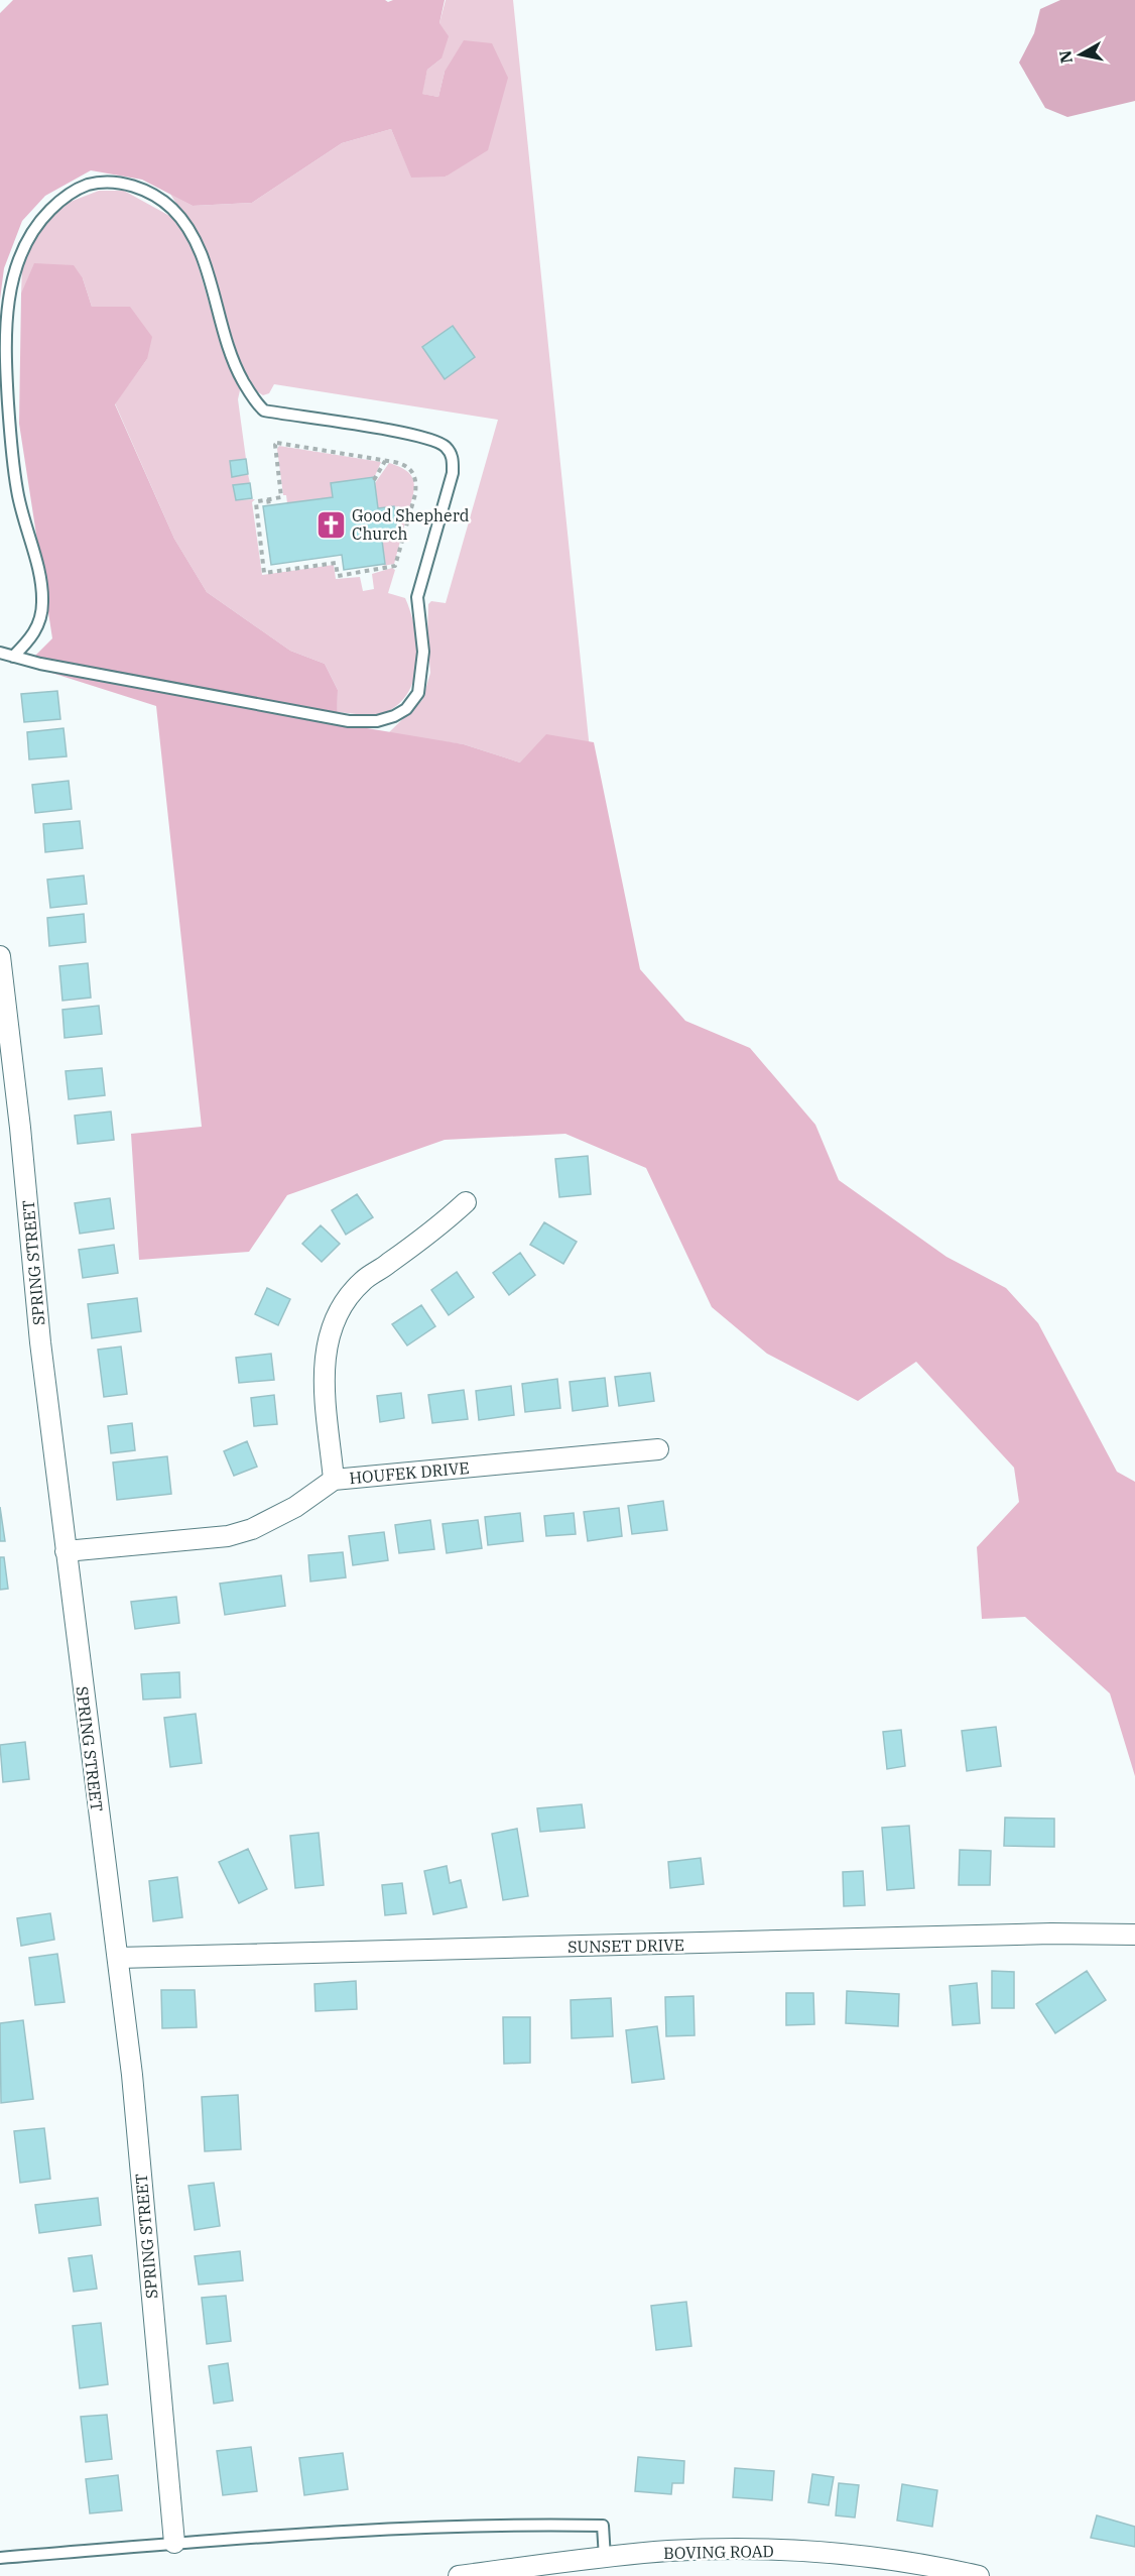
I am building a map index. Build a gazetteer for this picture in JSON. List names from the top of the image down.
{
  "streets": {
    "street": [
      "SPRING STREET",
      "HOUFEK DRIVE",
      "SUNSET DRIVE",
      "BOVING ROAD"
    ]
  },
  "crossings": [
    ["SPRING STREET", "HOUFEK DRIVE"],
    ["SPRING STREET", "SUNSET DRIVE"]
  ],
  "places": {
    "church": ["Good Shepherd Church"]
  },
  "north": "left"
}
